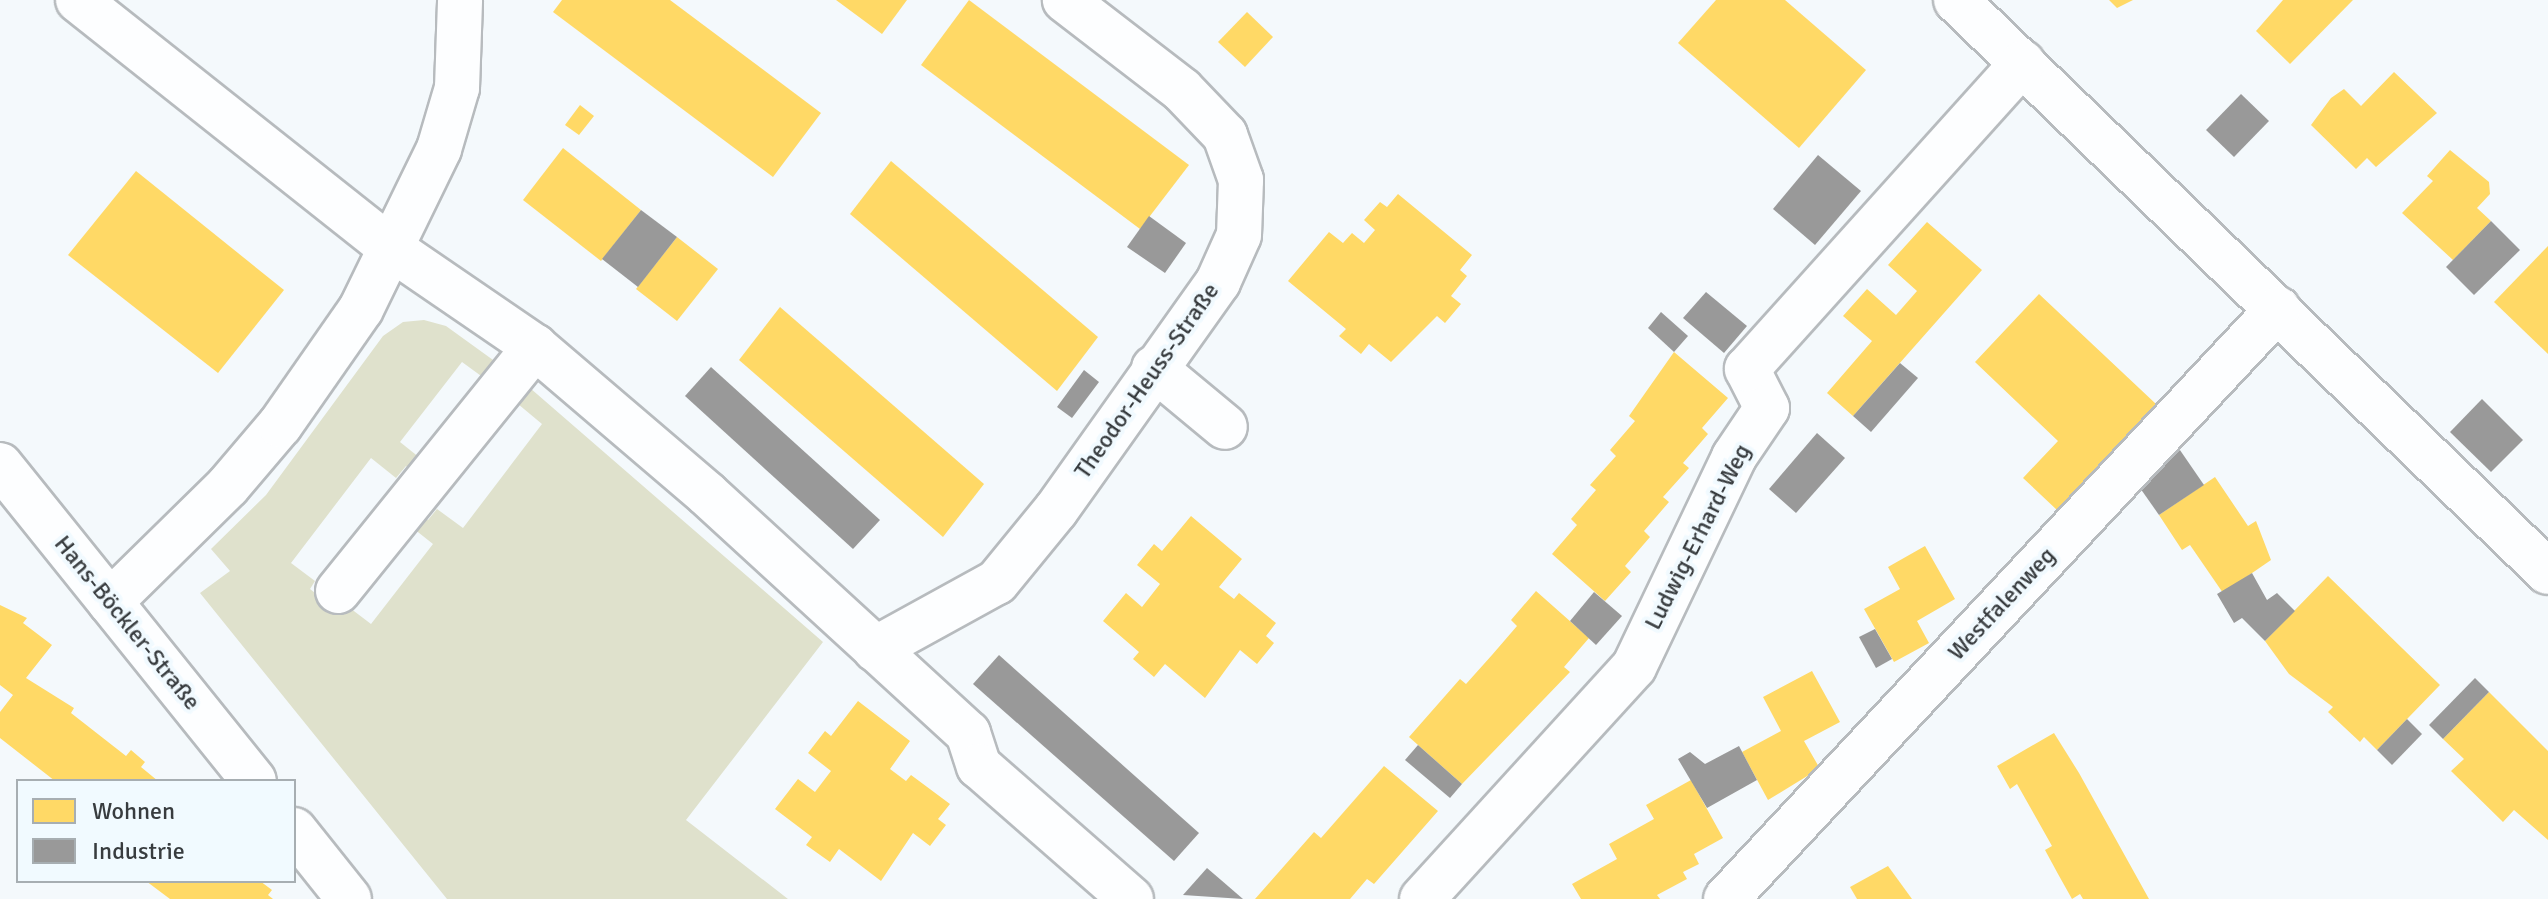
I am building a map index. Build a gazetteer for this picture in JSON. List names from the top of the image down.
{
  "streets": {
    "street": [
      "Theodor-Heuss-Straße",
      "Ludwig-Erhard-Weg",
      "Westfalenweg",
      "Hans-Böckler-Straße"
    ]
  },
  "legend": ["Wohnen", "Industrie"]
}
